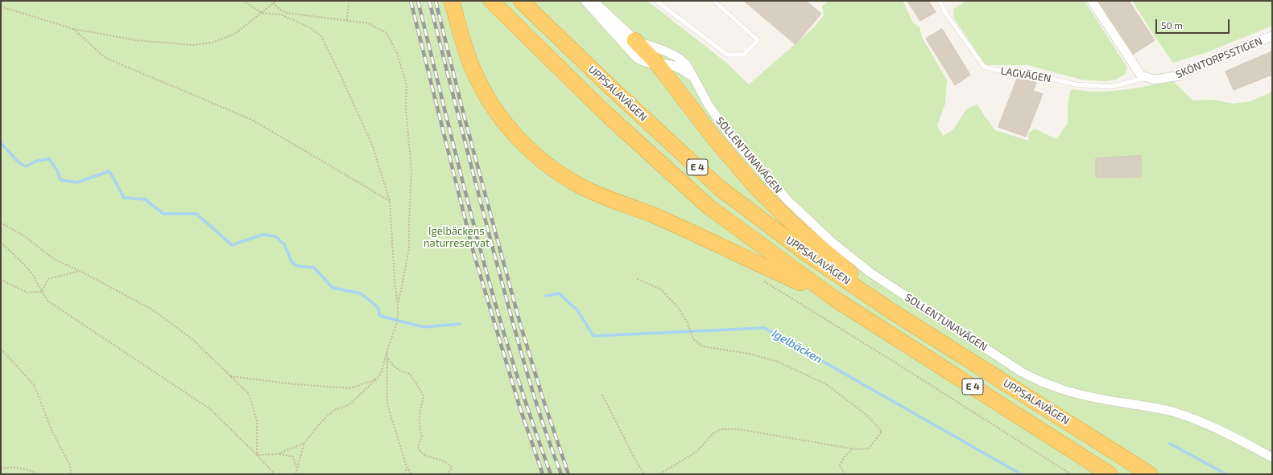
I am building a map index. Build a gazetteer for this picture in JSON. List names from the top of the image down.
{
  "streets": {
    "highway": ["UPPSALAVÄGEN", "E 4"],
    "street": ["SKÖNTORPSSTIGEN", "SOLLENTUNAVÄGEN"],
    "lane": ["LAGVÄGEN"]
  },
  "crossings": [
    ["SKÖNTORPSSTIGEN", "LAGVÄGEN"]
  ],
  "water": ["Igelbäcken"],
  "parks": ["Igelbäckens naturreservat"],
  "scale_bar": "50 m"
}
